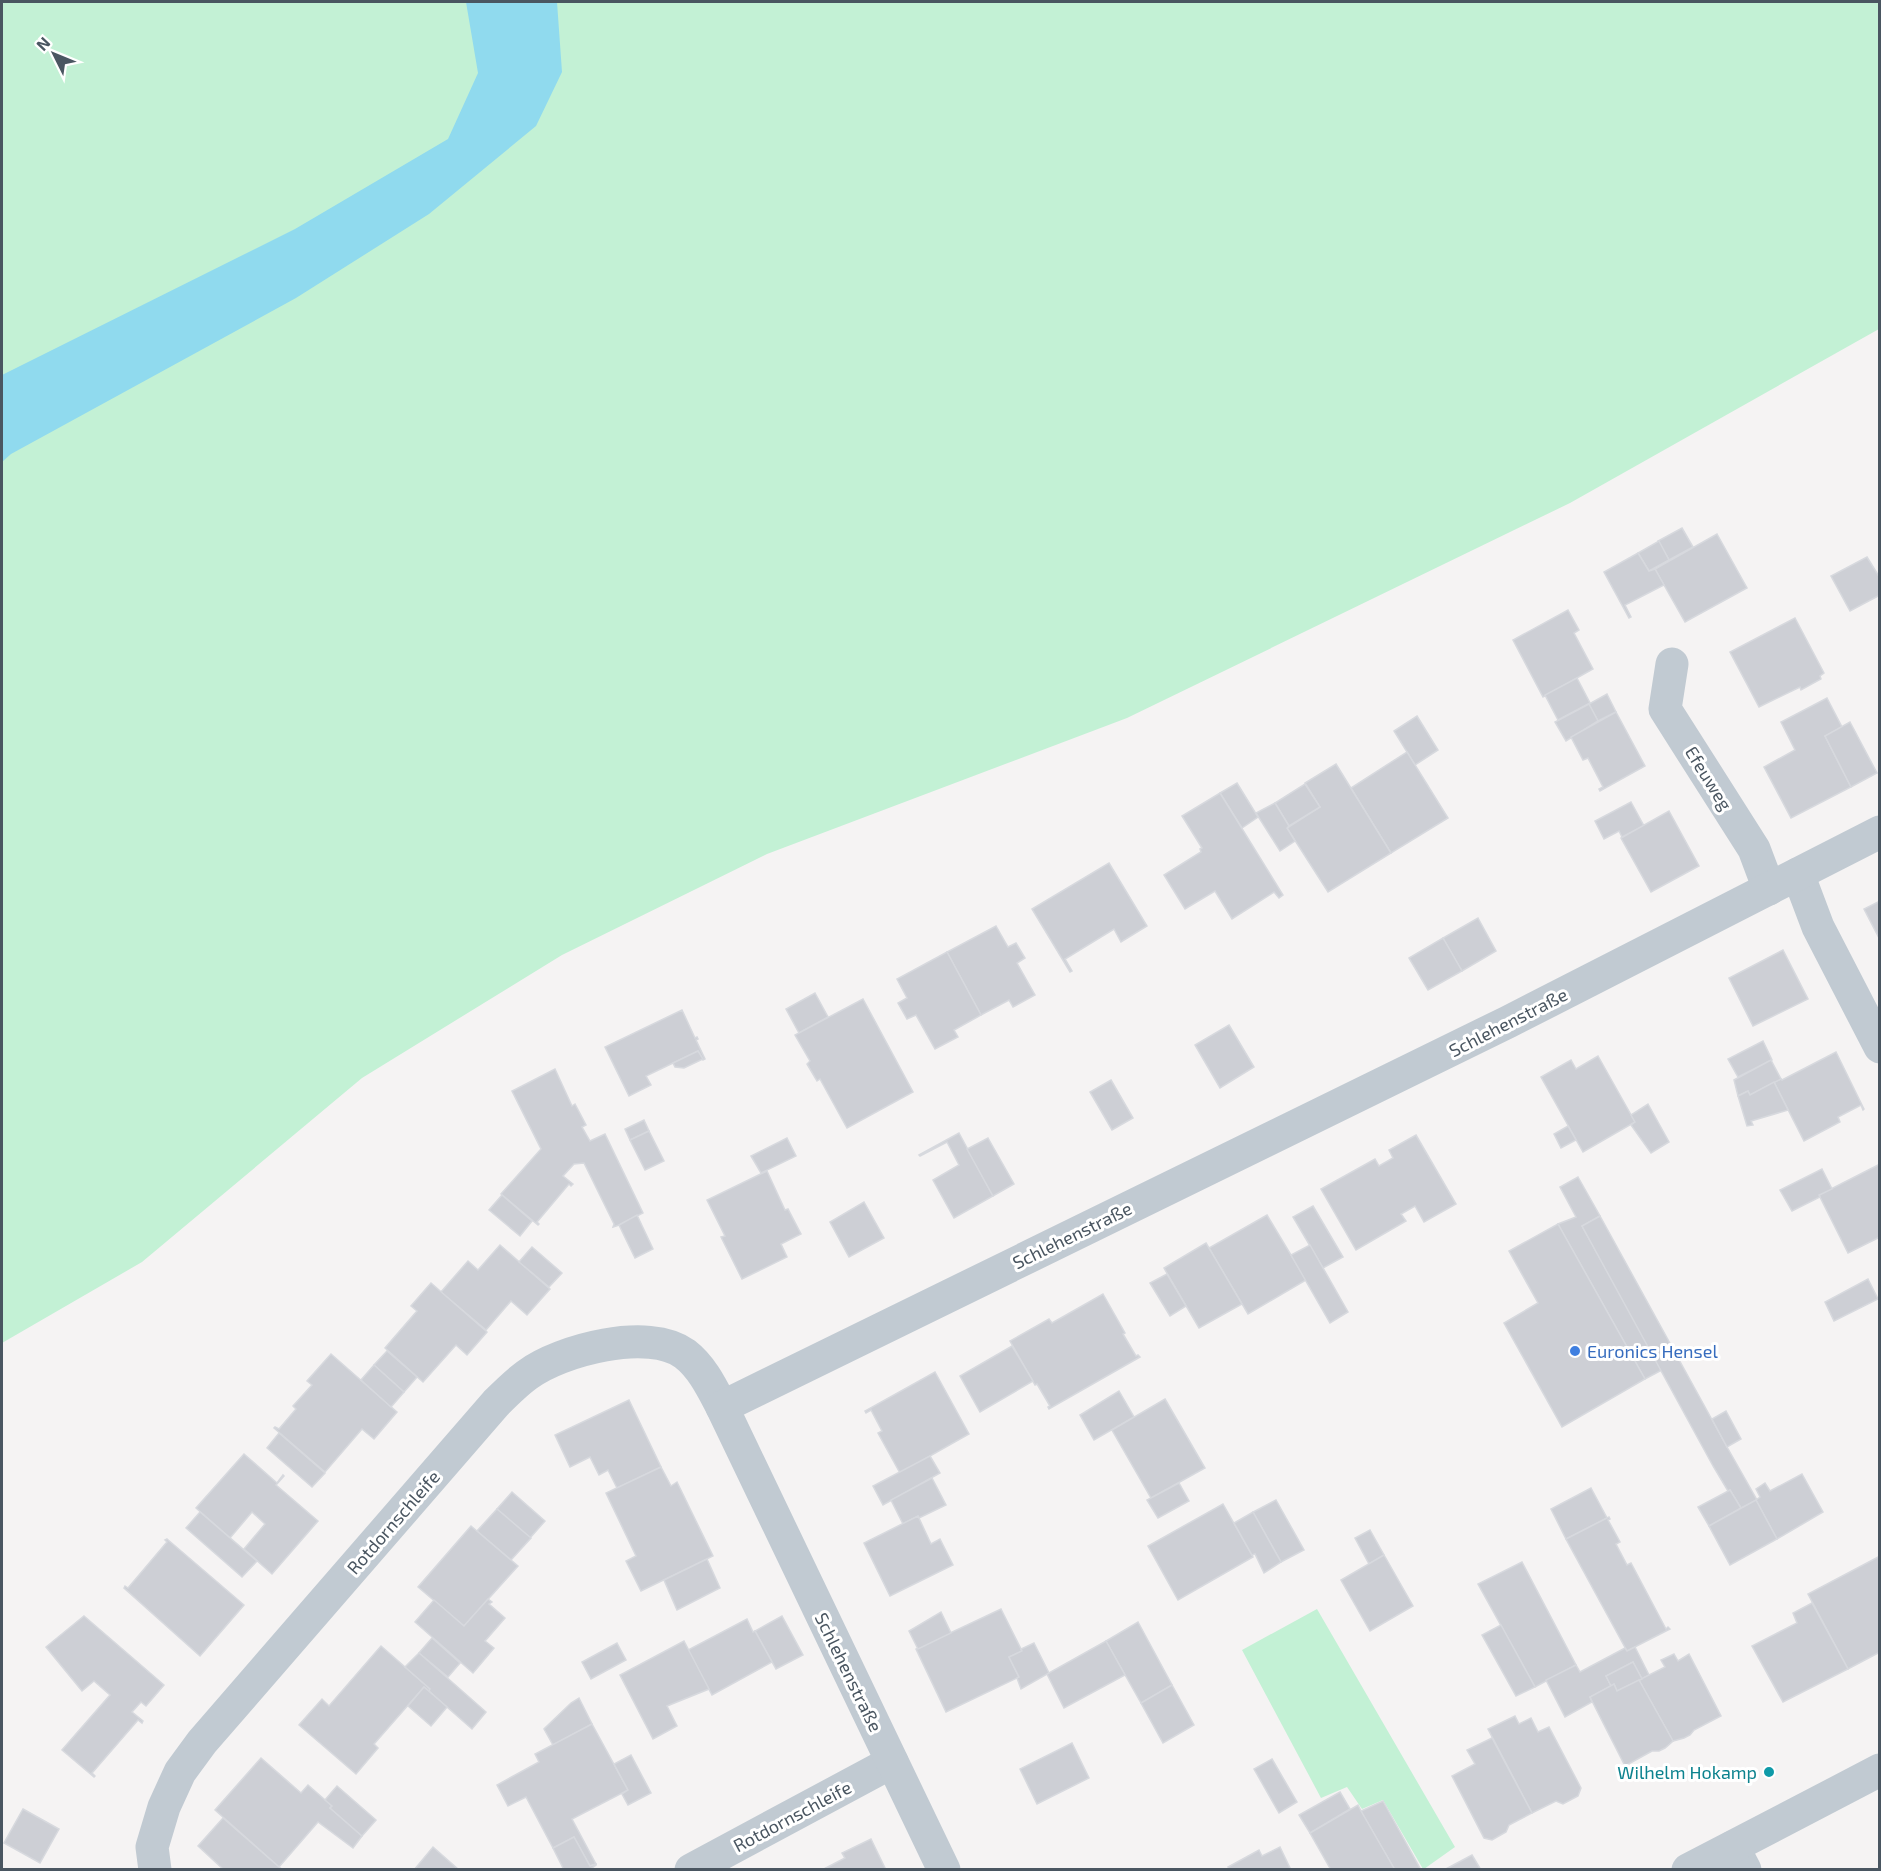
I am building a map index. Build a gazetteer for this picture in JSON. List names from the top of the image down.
{
  "streets": {
    "street": ["Efeuweg", "Schlehenstraße", "Rotdornschleife"]
  },
  "crossings": [
    ["Efeuweg", "Schlehenstraße"],
    ["Schlehenstraße", "Rotdornschleife"]
  ],
  "places": ["Euronics Hensel", "Wilhelm Hokamp"],
  "north": "top left"
}
